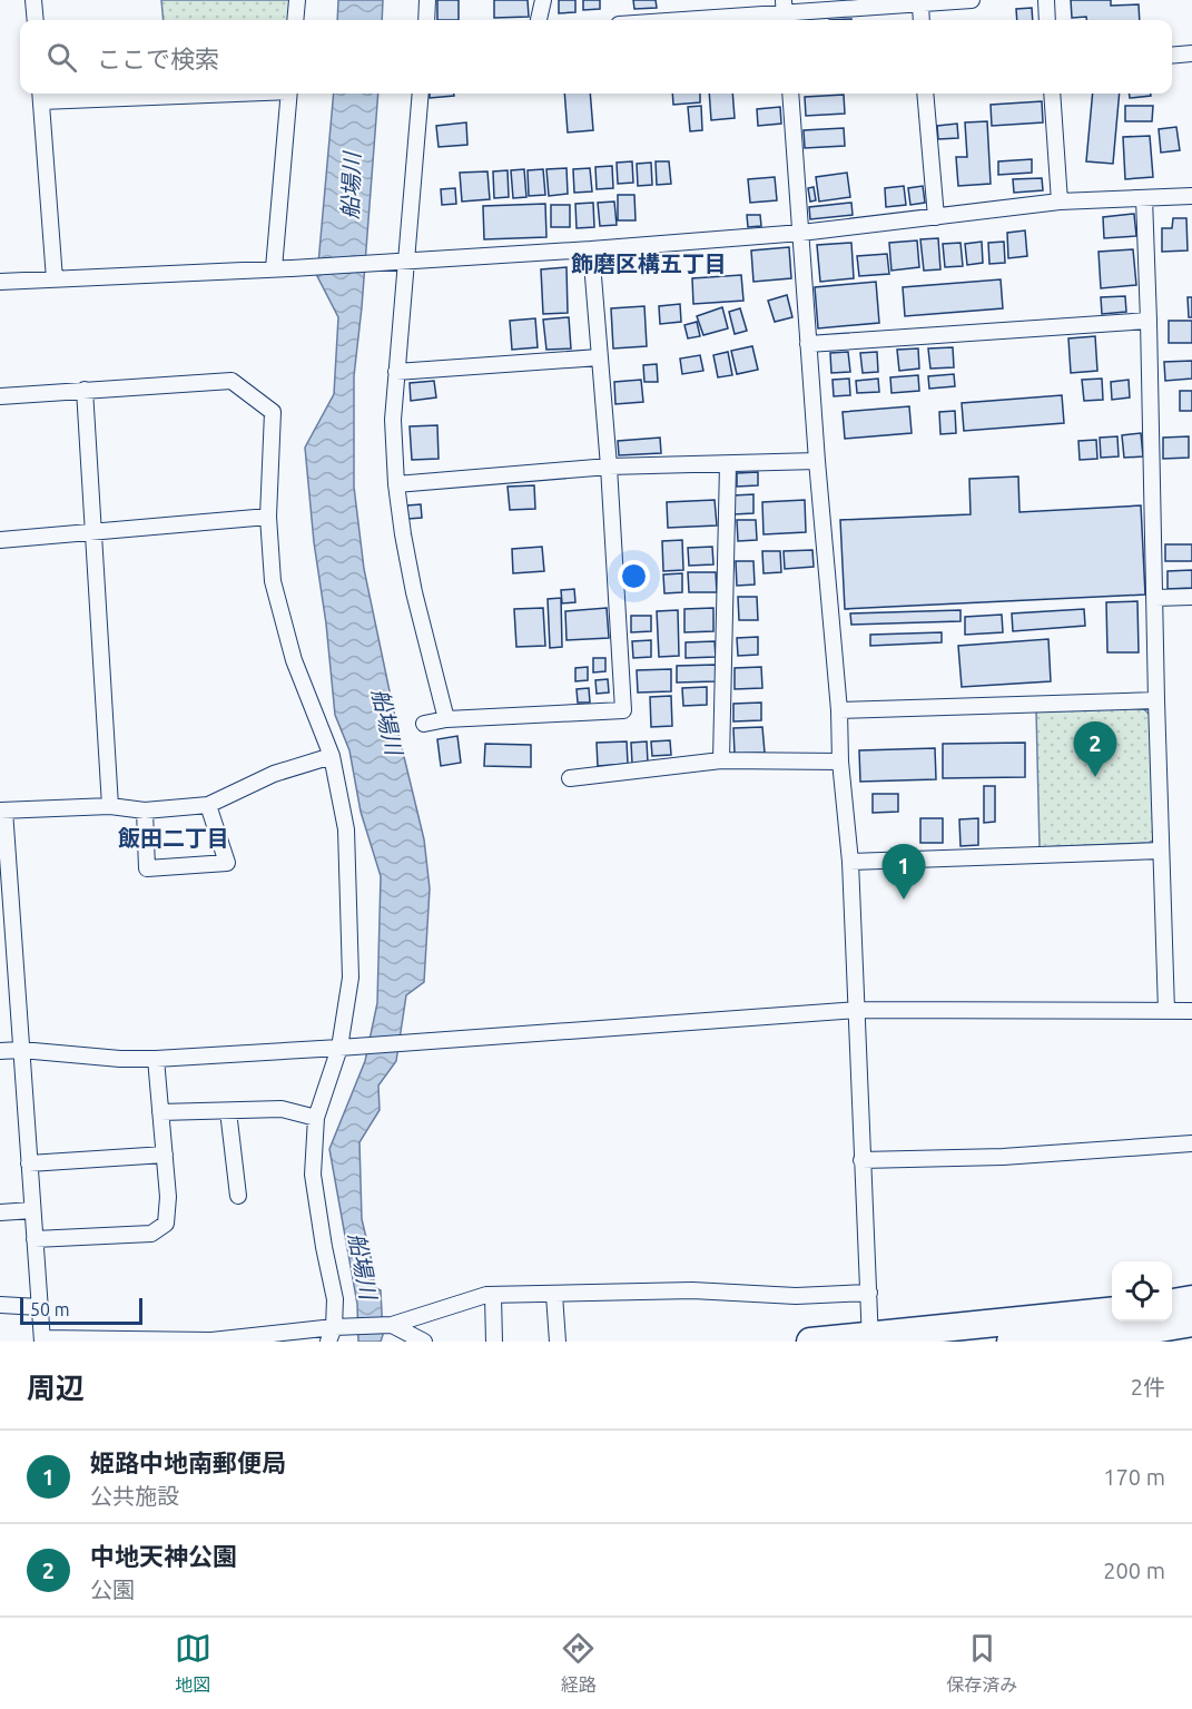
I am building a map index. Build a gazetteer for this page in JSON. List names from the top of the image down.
{
  "districts": ["飾磨区構五丁目", "飯田二丁目"],
  "water": ["船場川"],
  "scale_bar": "50 m",
  "page": {
    "search": "ここで検索",
    "pins": ["2", "1"],
    "scale": "50 m",
    "heading": ["周辺", "2件"],
    "list": [
      {
        "mark": "1",
        "name": "姫路中地南郵便局",
        "note": "公共施設",
        "value": "170 m"
      },
      {
        "mark": "2",
        "name": "中地天神公園",
        "note": "公園",
        "value": "200 m"
      }
    ],
    "nav": ["地図", "経路", "保存済み"]
  }
}
